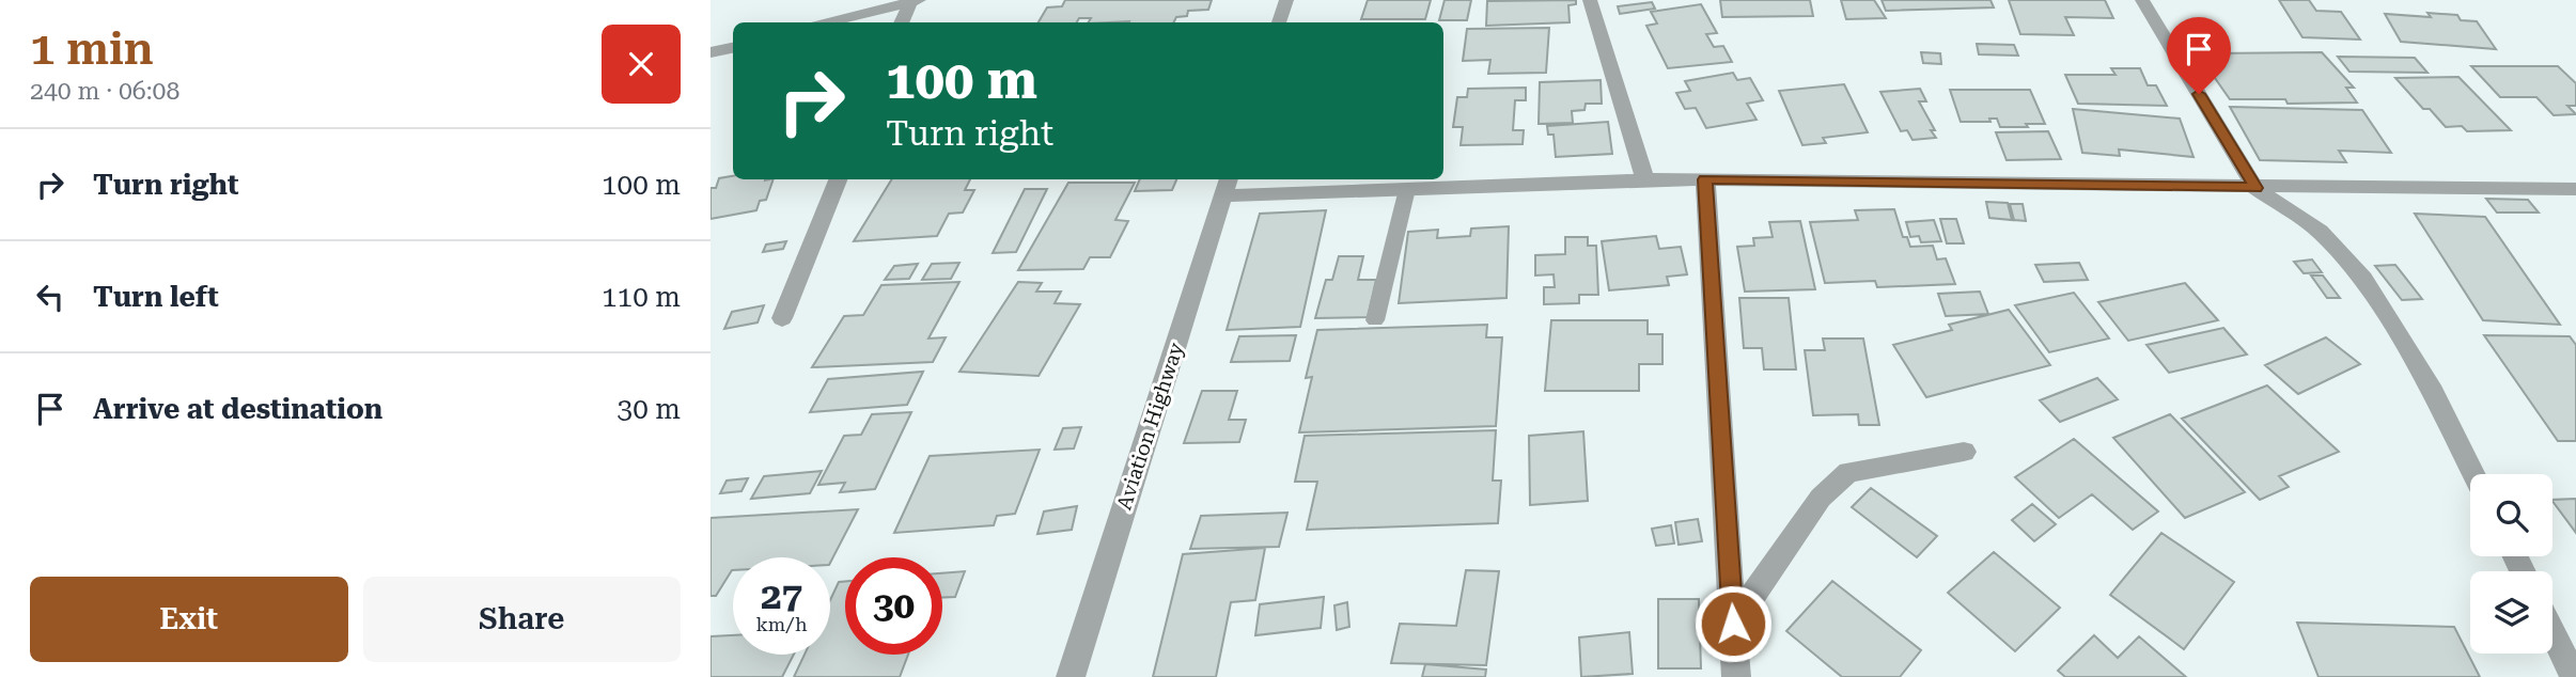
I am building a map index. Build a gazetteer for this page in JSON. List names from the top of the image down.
{
  "streets": {
    "street": ["Aviation Highway"]
  },
  "page": {
    "heading": ["1 min", "240 m · 06:08"],
    "turn": ["100 m", "Turn right"],
    "list": [
      {
        "name": "Turn right",
        "value": "100 m"
      },
      {
        "name": "Turn left",
        "value": "110 m"
      },
      {
        "name": "Arrive at destination",
        "value": "30 m"
      }
    ],
    "speed": "27 km/h",
    "limit": "30",
    "buttons": ["Exit", "Share"]
  }
}
